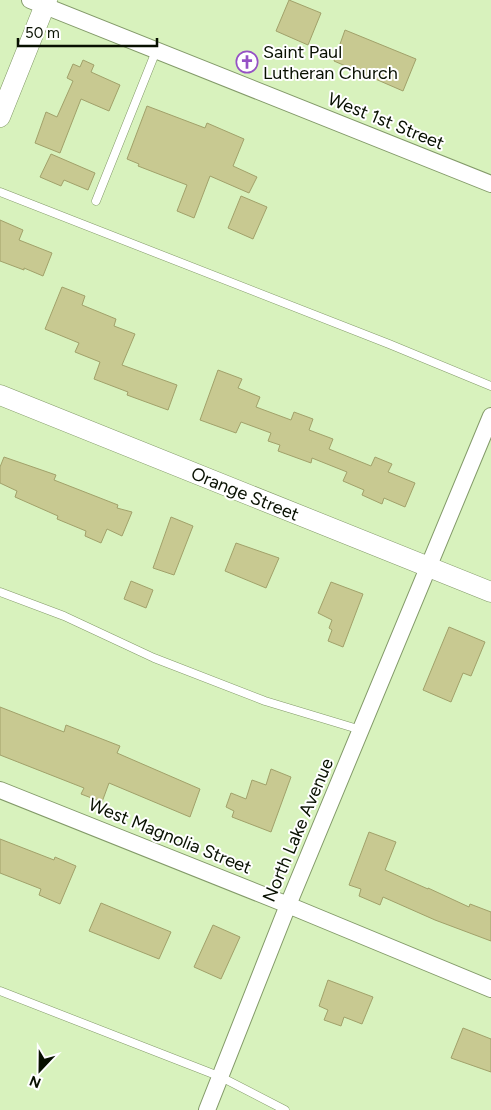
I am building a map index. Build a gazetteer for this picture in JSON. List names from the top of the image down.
{
  "streets": {
    "street": [
      "West 1st Street",
      "Orange Street",
      "North Lake Avenue",
      "West Magnolia Street"
    ]
  },
  "crossings": [
    ["Orange Street", "North Lake Avenue"],
    ["North Lake Avenue", "West Magnolia Street"]
  ],
  "places": {
    "church": ["Saint Paul Lutheran Church"]
  },
  "scale_bar": "50 m",
  "north": "bottom"
}
